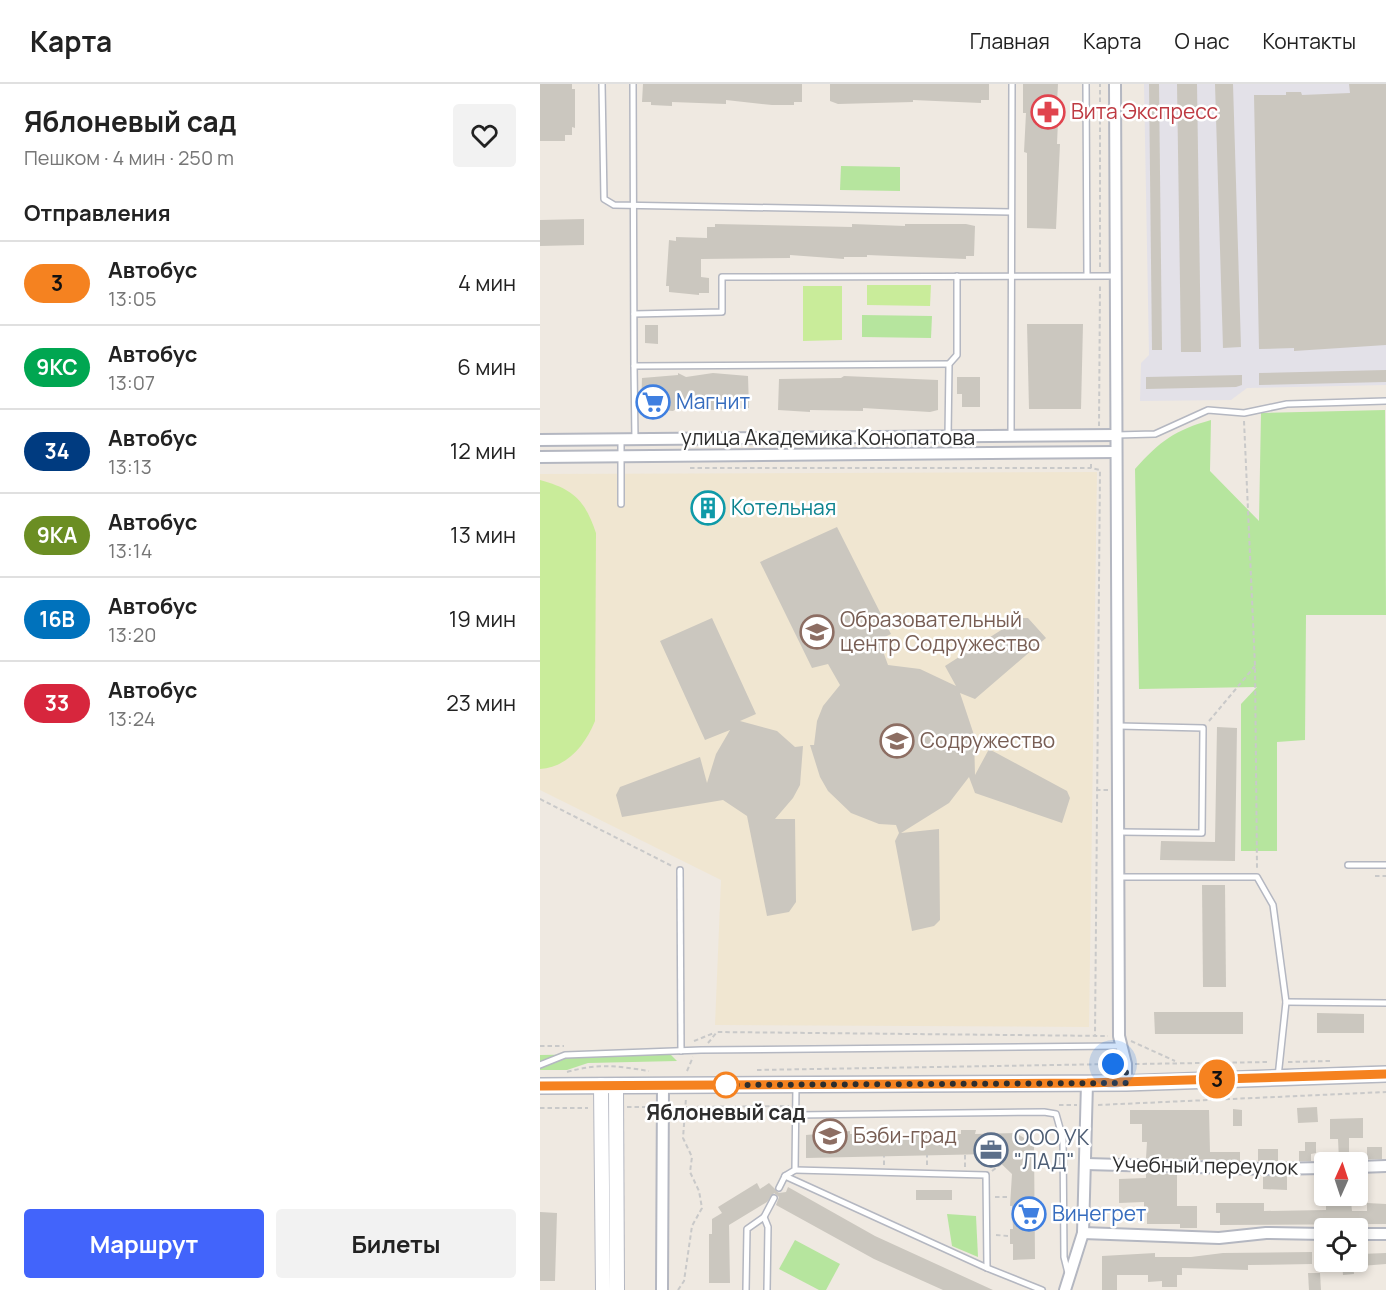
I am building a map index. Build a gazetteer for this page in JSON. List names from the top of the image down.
{
  "streets": {
    "street": ["улица Академика Конопатова", "Учебный переулок"]
  },
  "places": {
    "pharmacy": ["Вита Экспресс"],
    "supermarket": ["Магнит", "Винегрет"],
    "building": ["Котельная"],
    "school or university": ["Образовательный центр Содружество", "Содружество", "Бэби-град"],
    "other": ["Яблоневый сад"],
    "office": ["ООО УК \"ЛАД\""]
  },
  "lines": ["bus line 3"],
  "north": "top",
  "page": {
    "header": "Карта",
    "nav": [
      "Главная",
      "Карта",
      "О нас",
      "Контакты"
    ],
    "heading": [
      ["Яблоневый сад", "Пешком · 4 мин · 250 m"],
      "Отправления"
    ],
    "on_map": "3",
    "list": [
      {
        "mark": "3",
        "name": "Автобус",
        "note": "13:05",
        "value": "4 мин"
      },
      {
        "mark": "9КС",
        "name": "Автобус",
        "note": "13:07",
        "value": "6 мин"
      },
      {
        "mark": "34",
        "name": "Автобус",
        "note": "13:13",
        "value": "12 мин"
      },
      {
        "mark": "9КА",
        "name": "Автобус",
        "note": "13:14",
        "value": "13 мин"
      },
      {
        "mark": "16В",
        "name": "Автобус",
        "note": "13:20",
        "value": "19 мин"
      },
      {
        "mark": "33",
        "name": "Автобус",
        "note": "13:24",
        "value": "23 мин"
      }
    ],
    "buttons": ["Маршрут", "Билеты"]
  }
}
